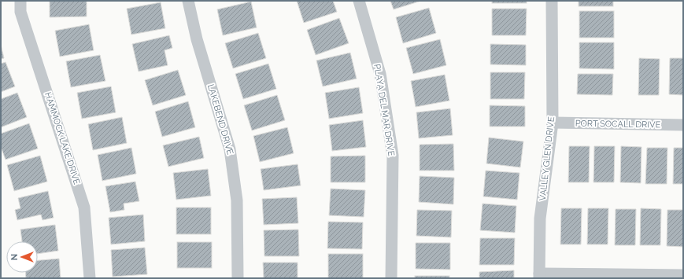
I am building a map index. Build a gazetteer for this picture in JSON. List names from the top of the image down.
{
  "streets": {
    "street": [
      "PLAYA DEL MAR DRIVE",
      "LAKEBEND DRIVE",
      "PORT SOCALL DRIVE",
      "HAMMOCK LAKE DRIVE",
      "VALLEY GLEN DRIVE"
    ]
  },
  "crossings": [
    ["PORT SOCALL DRIVE", "VALLEY GLEN DRIVE"]
  ],
  "north": "left"
}
